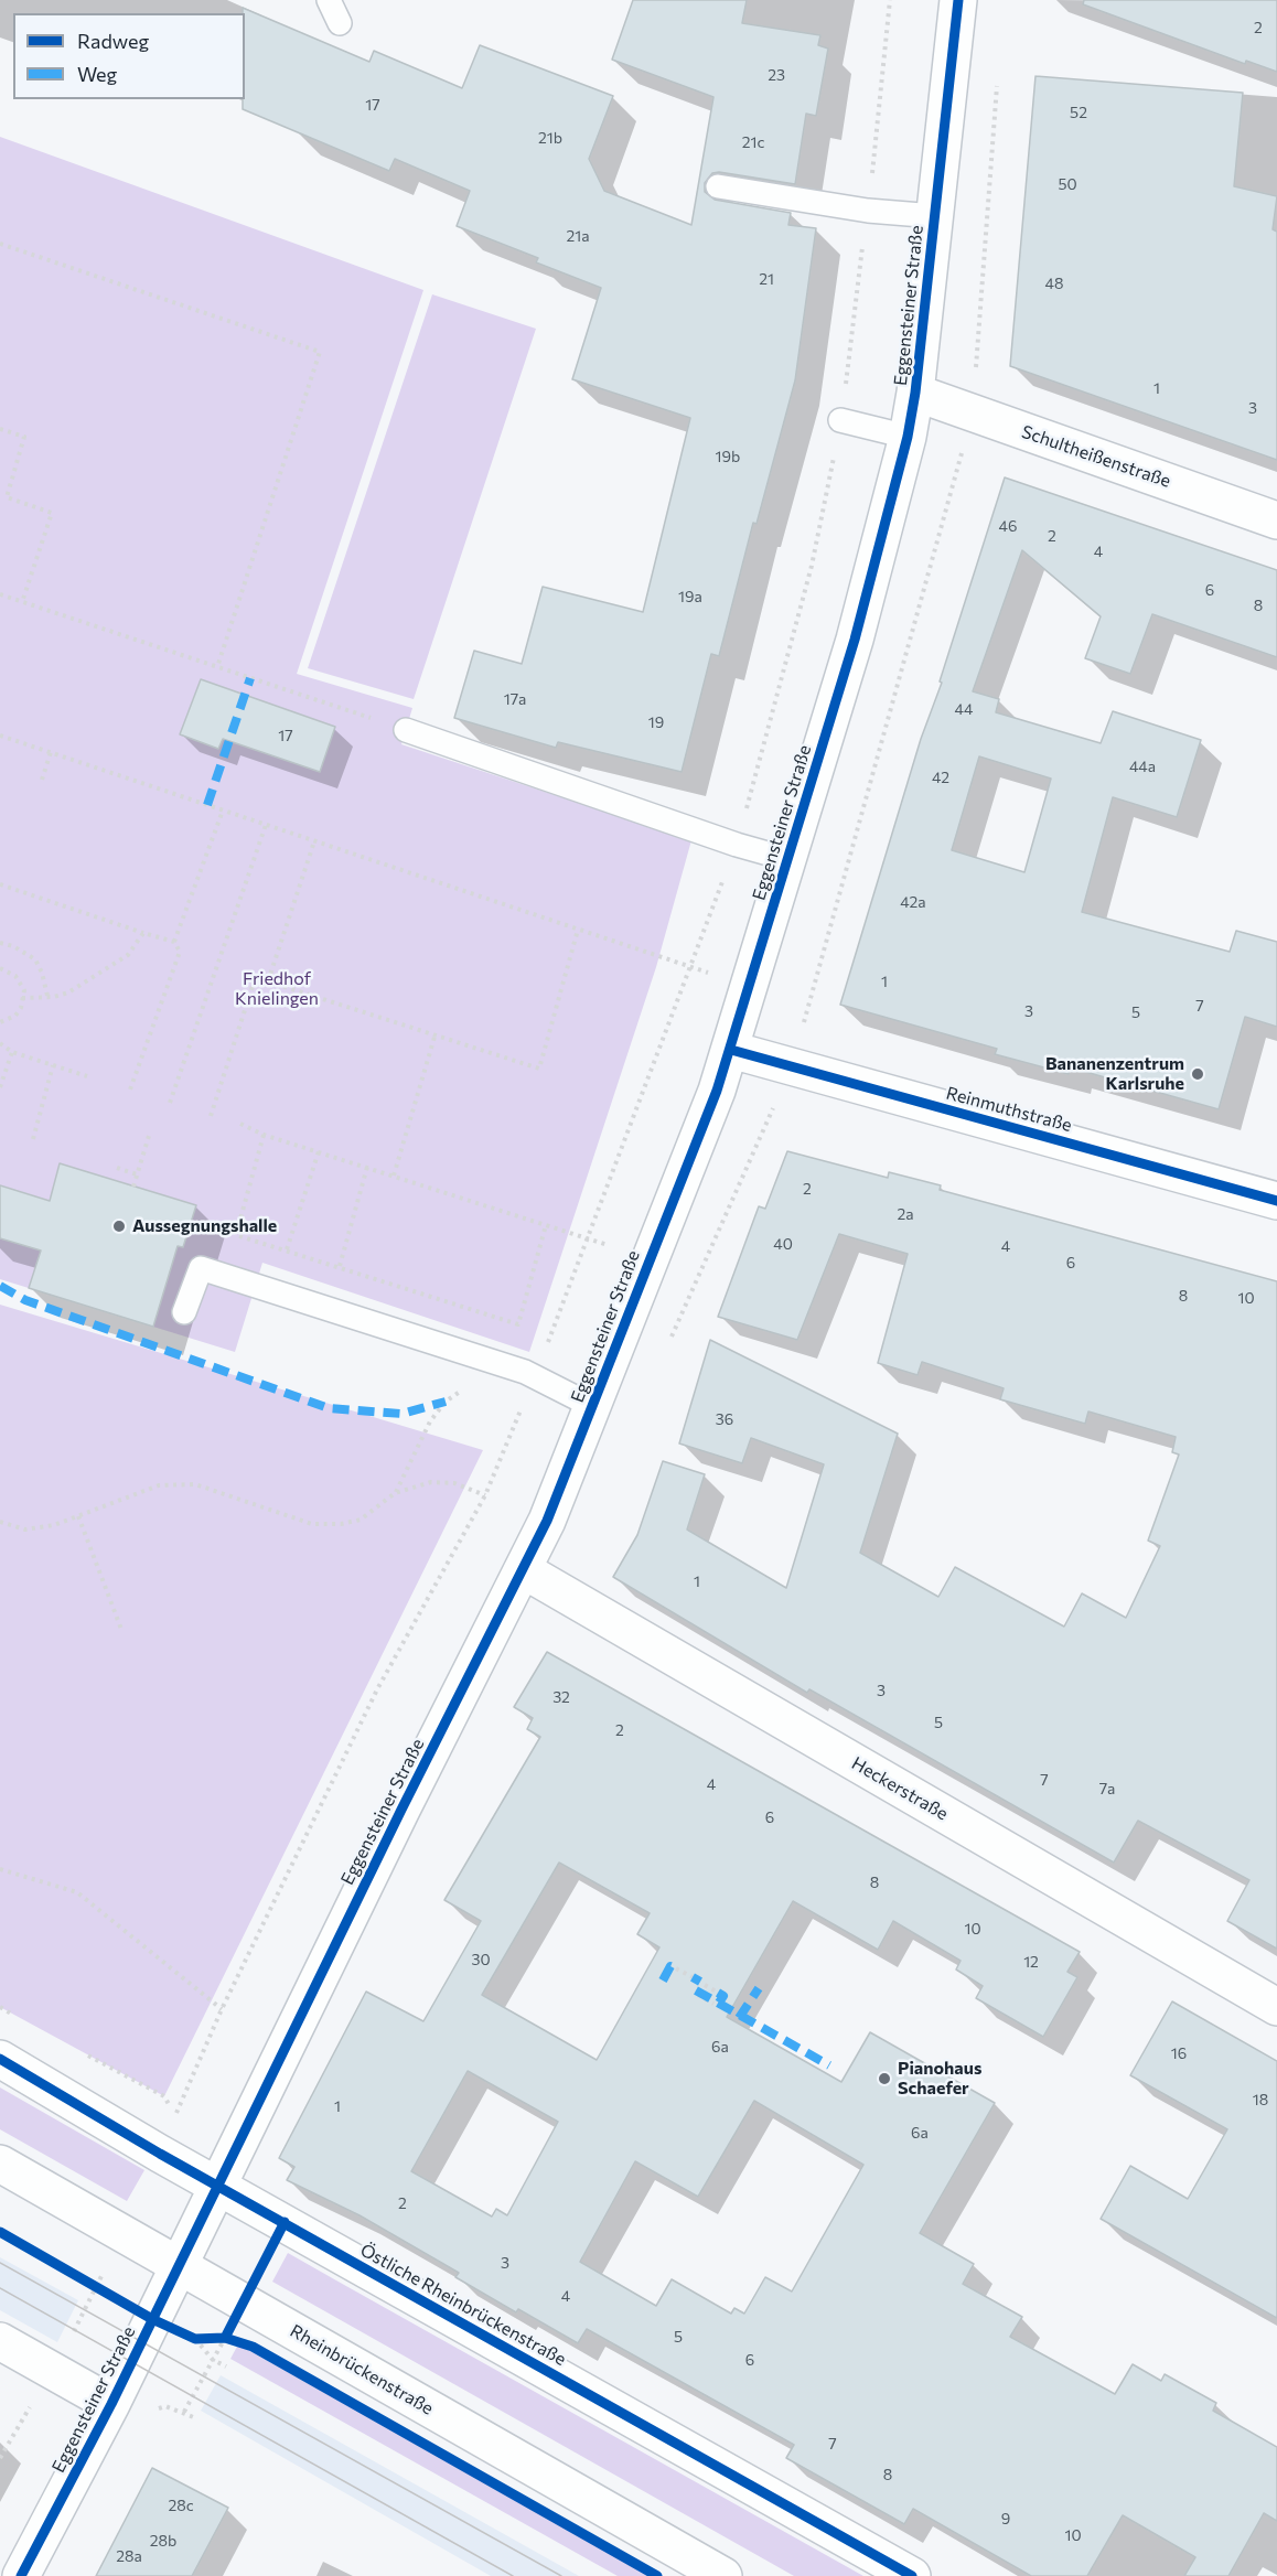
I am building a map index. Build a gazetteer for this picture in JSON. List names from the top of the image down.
{
  "streets": {
    "street": [
      "Eggensteiner Straße",
      "Schultheißenstraße",
      "Reinmuthstraße",
      "Heckerstraße",
      "Östliche Rheinbrückenstraße",
      "Rheinbrückenstraße"
    ]
  },
  "crossings": [
    ["Eggensteiner Straße", "Schultheißenstraße"],
    ["Eggensteiner Straße", "Reinmuthstraße"],
    ["Eggensteiner Straße", "Heckerstraße"],
    ["Eggensteiner Straße", "Östliche Rheinbrückenstraße"],
    ["Eggensteiner Straße", "Rheinbrückenstraße"]
  ],
  "parks": ["Friedhof Knielingen"],
  "places": ["Bananenzentrum Karlsruhe", "Aussegnungshalle", "Pianohaus Schaefer"],
  "house_numbers": [
    "2",
    "23",
    "17",
    "52",
    "21b",
    "21c",
    "50",
    "21a",
    "21",
    "48",
    "1",
    "3",
    "19b",
    "46",
    "2",
    "4",
    "6",
    "19a",
    "8",
    "17a",
    "44",
    "19",
    "17",
    "44a",
    "42",
    "42a",
    "1",
    "7",
    "3",
    "5",
    "2",
    "2a",
    "40",
    "4",
    "6",
    "8",
    "10",
    "36",
    "1",
    "3",
    "32",
    "5",
    "2",
    "7",
    "4",
    "7a",
    "6",
    "8",
    "10",
    "30",
    "12",
    "6a",
    "16",
    "18",
    "1",
    "6a",
    "2",
    "3",
    "4",
    "5",
    "6",
    "7",
    "8",
    "28c",
    "9",
    "10",
    "28b",
    "28a"
  ],
  "legend": ["Radweg", "Weg"]
}
